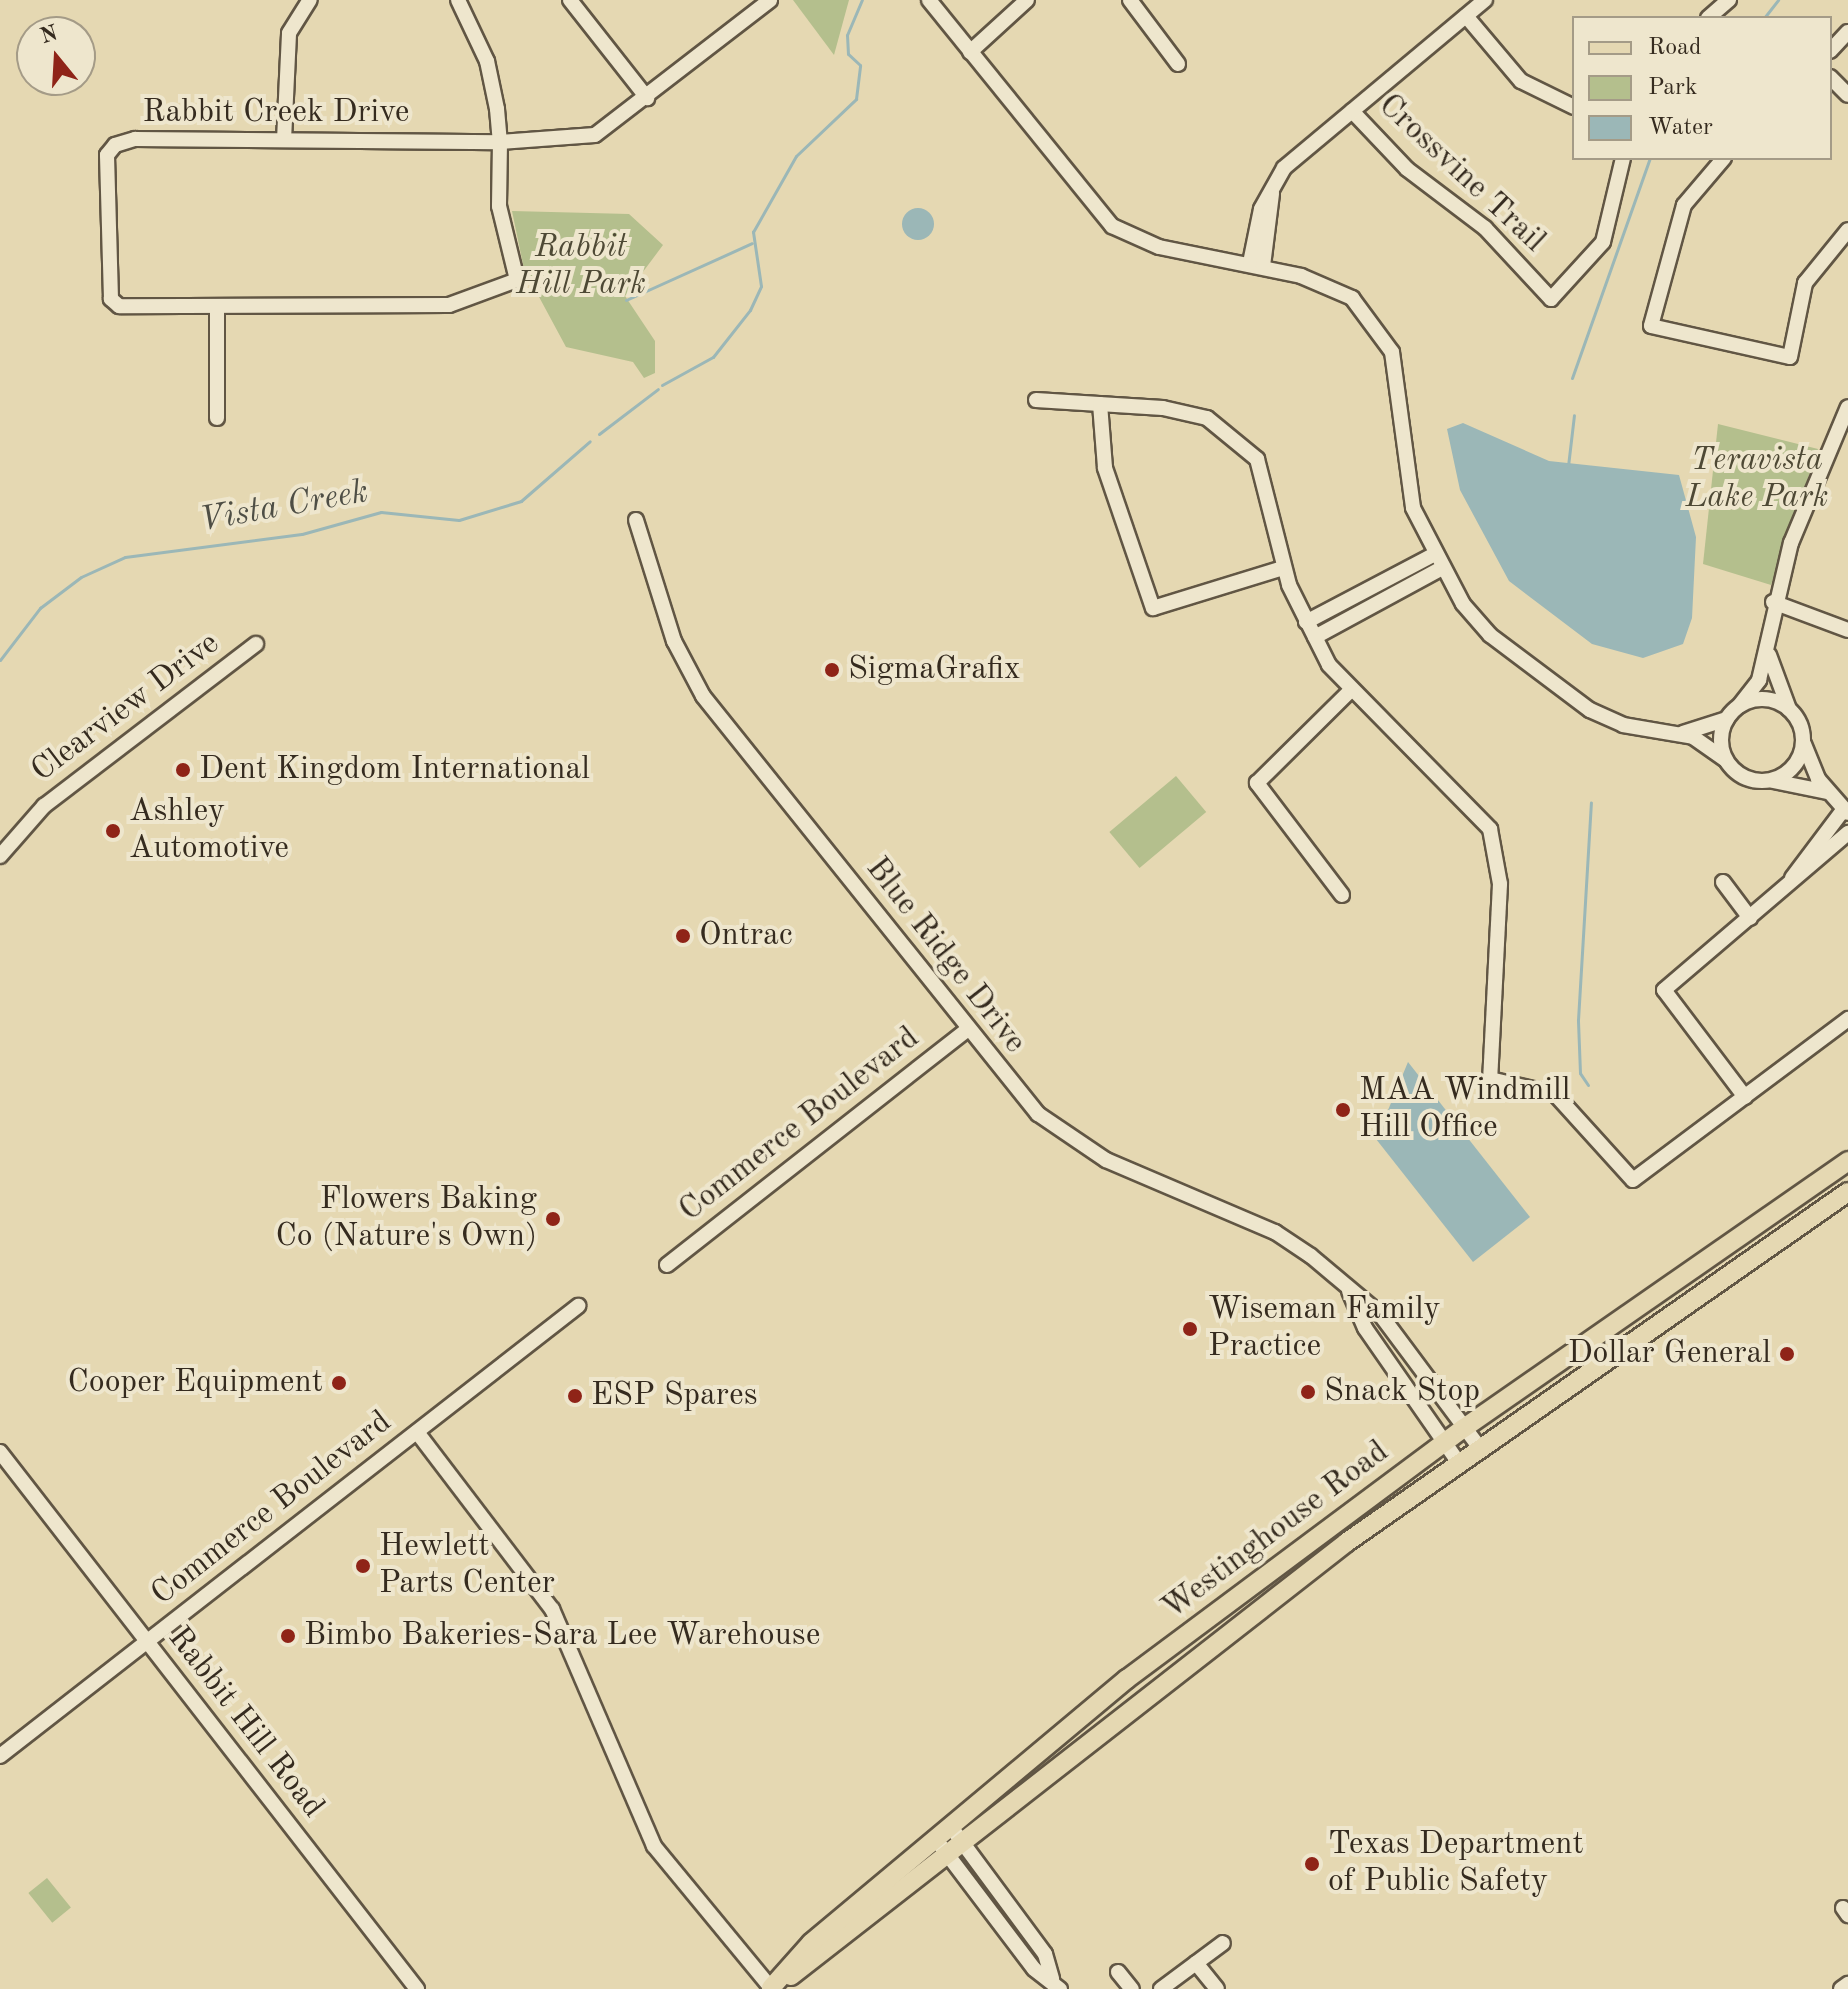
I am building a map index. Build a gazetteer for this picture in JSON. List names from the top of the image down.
{
  "streets": {
    "main road": ["Westinghouse Road"],
    "street": [
      "Rabbit Creek Drive",
      "Crossvine Trail",
      "Clearview Drive",
      "Blue Ridge Drive",
      "Commerce Boulevard",
      "Rabbit Hill Road"
    ]
  },
  "crossings": [
    ["Blue Ridge Drive", "Commerce Boulevard"],
    ["Blue Ridge Drive", "Westinghouse Road"],
    ["Commerce Boulevard", "Rabbit Hill Road"]
  ],
  "water": ["Vista Creek"],
  "parks": ["Rabbit Hill Park", "Teravista Lake Park"],
  "places": [
    "SigmaGrafix",
    "Dent Kingdom International",
    "Ashley Automotive",
    "Ontrac",
    "MAA Windmill Hill Office",
    "Flowers Baking Co (Nature's Own)",
    "Wiseman Family Practice",
    "Dollar General",
    "Cooper Equipment",
    "Snack Stop",
    "ESP Spares",
    "Hewlett Parts Center",
    "Bimbo Bakeries-Sara Lee Warehouse",
    "Texas Department of Public Safety"
  ],
  "legend": ["Road", "Park", "Water"],
  "north": "top"
}
